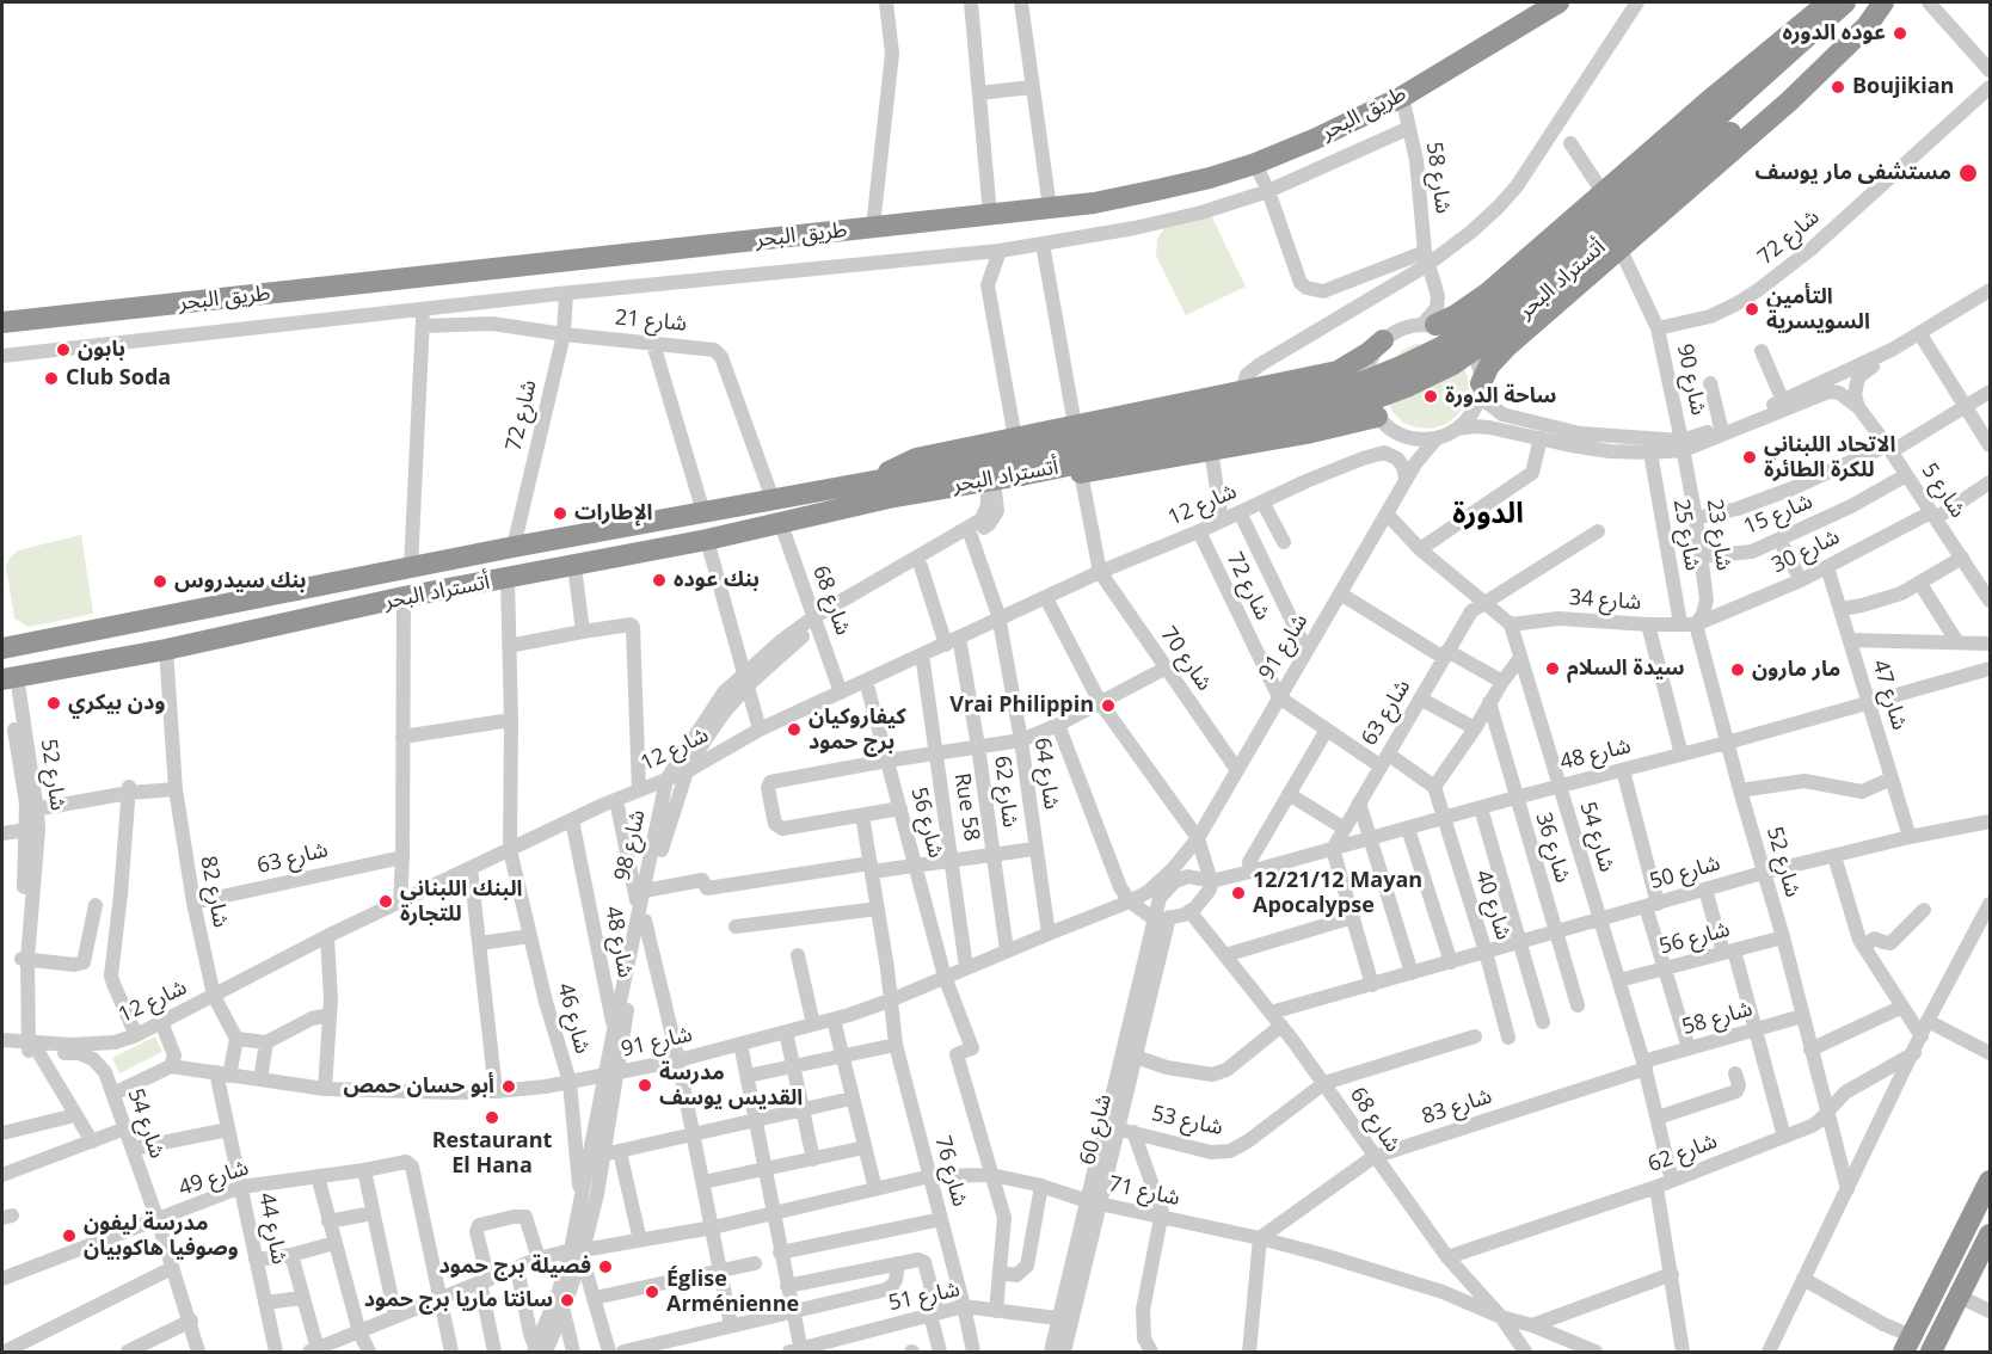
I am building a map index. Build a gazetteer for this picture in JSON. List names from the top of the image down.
{
  "streets": {
    "highway": ["طريق البحر", "أتستراد البحر"],
    "street": [
      "شارع 58",
      "شارع 72",
      "شارع 21",
      "شارع 90",
      "شارع 5",
      "شارع 12",
      "شارع 15",
      "شارع 25",
      "شارع 23",
      "شارع 30",
      "شارع 68",
      "شارع 34",
      "شارع 91",
      "شارع 70",
      "شارع 47",
      "شارع 63",
      "شارع 48",
      "شارع 64",
      "شارع 52",
      "شارع 62",
      "Rue 58",
      "شارع 56",
      "شارع 54",
      "شارع 98",
      "شارع 36",
      "شارع 50",
      "شارع 82",
      "شارع 40",
      "شارع 46",
      "شارع 83",
      "شارع 53",
      "شارع 60",
      "شارع 76",
      "شارع 49",
      "شارع 71",
      "شارع 44",
      "شارع 51"
    ]
  },
  "crossings": [
    ["طريق البحر", "شارع 58"],
    ["شارع 58", "شارع 91"],
    ["شارع 58", "شارع 52"],
    ["شارع 58", "شارع 54"],
    ["شارع 58", "شارع 83"],
    ["شارع 72", "أتستراد البحر"],
    ["شارع 72", "شارع 21"],
    ["شارع 72", "شارع 90"],
    ["شارع 72", "شارع 12"],
    ["شارع 72", "شارع 91"],
    ["أتستراد البحر", "شارع 21"],
    ["أتستراد البحر", "شارع 68"],
    ["أتستراد البحر", "شارع 52"],
    ["أتستراد البحر", "شارع 82"],
    ["شارع 90", "شارع 23"],
    ["شارع 5", "شارع 15"],
    ["شارع 5", "شارع 30"],
    ["شارع 12", "شارع 68"],
    ["شارع 12", "شارع 70"],
    ["شارع 12", "شارع 48"],
    ["شارع 12", "شارع 64"],
    ["شارع 12", "شارع 52"],
    ["شارع 12", "شارع 62"],
    ["شارع 12", "Rue 58"],
    ["شارع 12", "شارع 56"],
    ["شارع 12", "شارع 54"],
    ["شارع 12", "شارع 98"],
    ["شارع 12", "شارع 82"],
    ["شارع 12", "شارع 46"],
    ["شارع 15", "شارع 23"],
    ["شارع 25", "شارع 34"],
    ["شارع 23", "شارع 30"],
    ["شارع 23", "شارع 34"],
    ["شارع 23", "شارع 52"],
    ["شارع 30", "شارع 34"],
    ["شارع 30", "شارع 47"],
    ["شارع 30", "شارع 52"],
    ["شارع 68", "شارع 62"],
    ["شارع 68", "شارع 98"],
    ["شارع 68", "شارع 50"],
    ["شارع 68", "شارع 83"],
    ["شارع 68", "شارع 53"],
    ["شارع 68", "شارع 71"],
    ["شارع 34", "شارع 52"],
    ["شارع 34", "شارع 54"],
    ["شارع 91", "شارع 70"],
    ["شارع 91", "شارع 64"],
    ["شارع 91", "شارع 62"],
    ["شارع 91", "Rue 58"],
    ["شارع 91", "شارع 56"],
    ["شارع 91", "شارع 98"],
    ["شارع 91", "شارع 46"],
    ["شارع 91", "شارع 76"],
    ["شارع 91", "شارع 44"],
    ["شارع 47", "شارع 48"],
    ["شارع 47", "شارع 50"],
    ["شارع 63", "شارع 48"],
    ["شارع 63", "شارع 82"],
    ["شارع 48", "شارع 52"],
    ["شارع 48", "شارع 54"],
    ["شارع 48", "شارع 98"],
    ["شارع 48", "شارع 36"],
    ["شارع 48", "شارع 40"],
    ["شارع 48", "شارع 60"],
    ["شارع 64", "شارع 98"],
    ["شارع 52", "شارع 62"],
    ["شارع 52", "شارع 56"],
    ["شارع 52", "شارع 50"],
    ["شارع 62", "شارع 54"],
    ["شارع 56", "شارع 54"],
    ["شارع 56", "شارع 71"],
    ["شارع 54", "شارع 50"],
    ["شارع 54", "شارع 83"],
    ["شارع 54", "شارع 49"],
    ["شارع 98", "شارع 46"],
    ["شارع 98", "شارع 71"],
    ["شارع 36", "شارع 50"],
    ["شارع 50", "شارع 40"],
    ["شارع 83", "شارع 71"],
    ["شارع 53", "شارع 60"],
    ["شارع 60", "شارع 71"],
    ["شارع 60", "شارع 51"],
    ["شارع 76", "شارع 71"],
    ["شارع 76", "شارع 51"],
    ["شارع 49", "شارع 71"],
    ["شارع 49", "شارع 44"]
  ],
  "districts": ["الدورة"],
  "places": [
    "عوده الدوره",
    "Boujikian",
    "مستشفى مار يوسف",
    "التأمين السويسرية",
    "بابون",
    "Club Soda",
    "ساحة الدورة",
    "الاتحاد اللبناني للكرة الطائرة",
    "الإطارات",
    "بنك عوده",
    "بنك سيدروس",
    "سيدة السلام",
    "مار مارون",
    "ودن بيكري",
    "Vrai Philippin",
    "كيفاروكيان برج حمود",
    "12/21/12 Mayan Apocalypse",
    "البنك اللبناني للتجارة",
    "مدرسة القديس يوسف",
    "أبو حسان حمص",
    "Restaurant El Hana",
    "مدرسة ليفون وصوفيا هاكوبيان",
    "فصيلة برج حمود",
    "Église Arménienne",
    "سانتا ماريا برج حمود"
  ]
}
